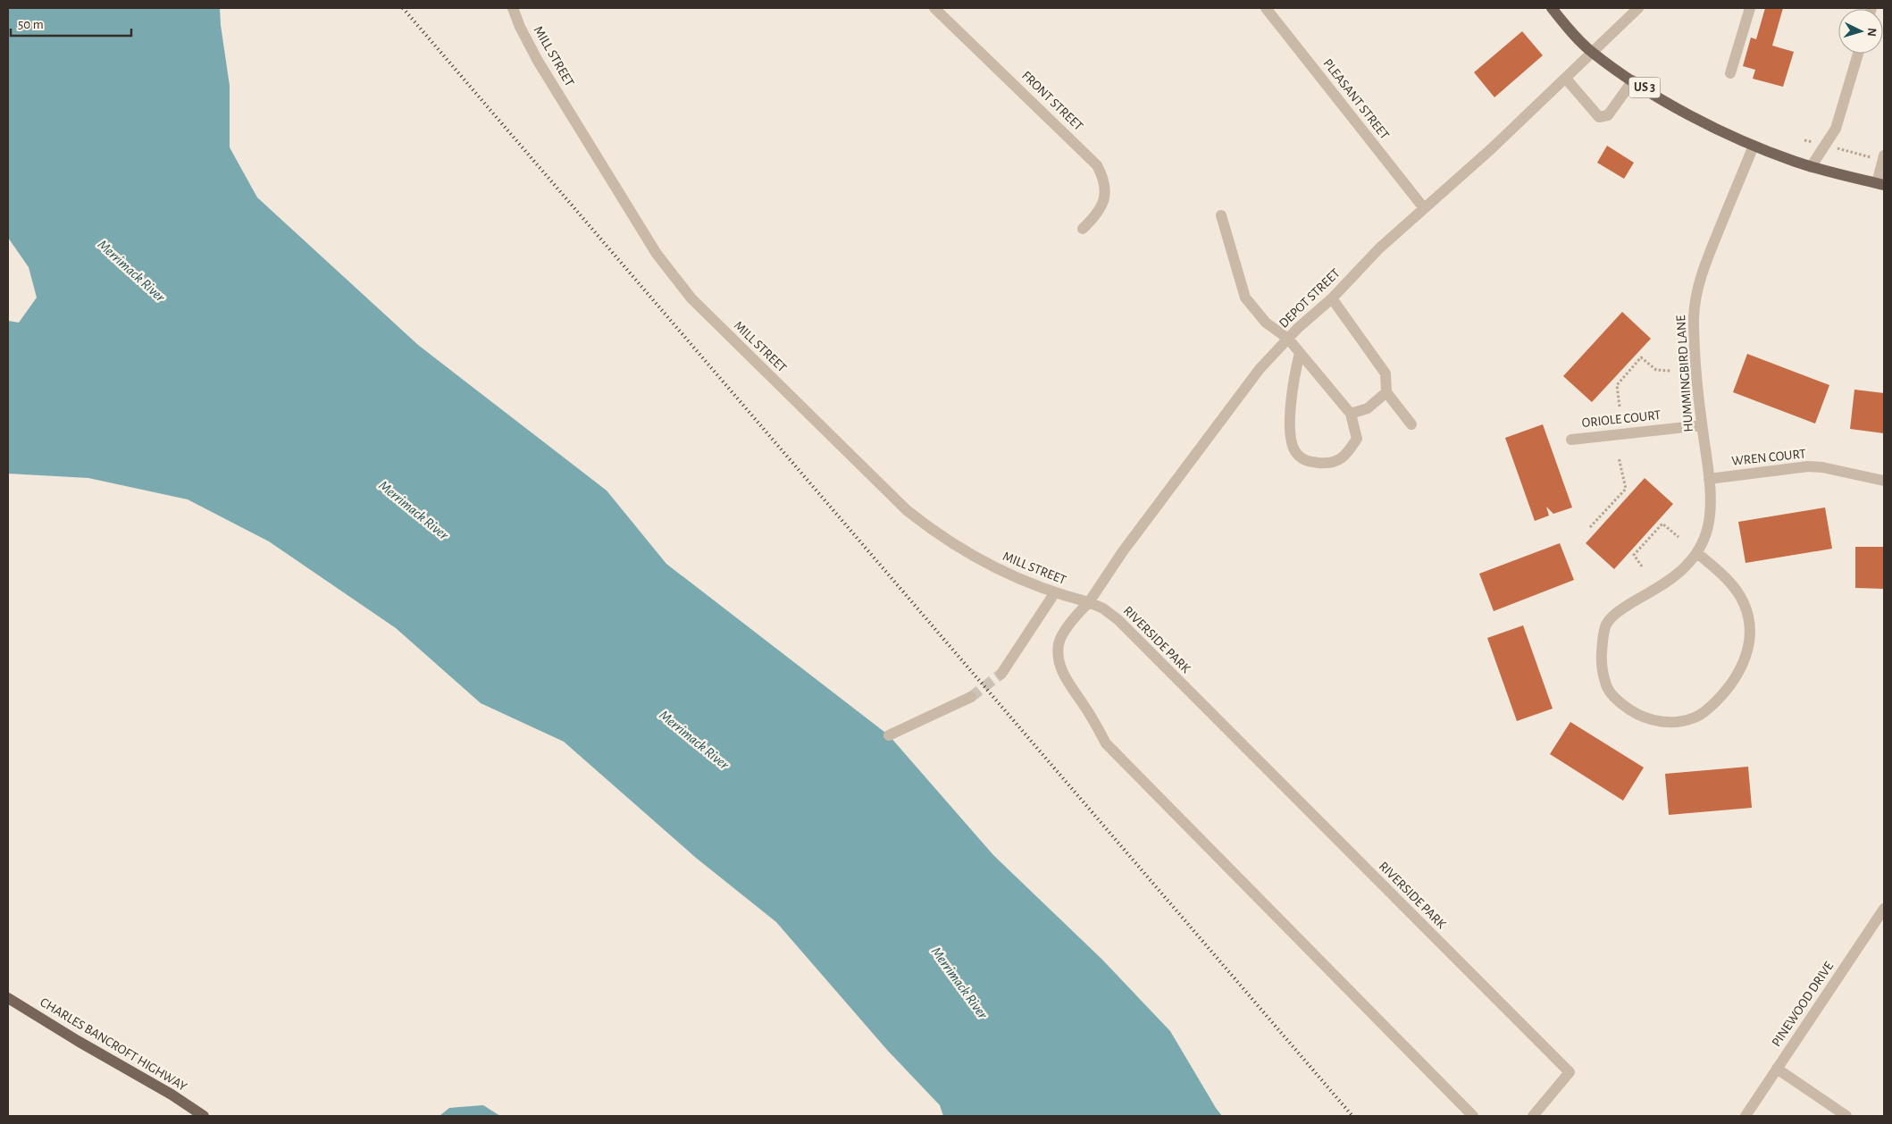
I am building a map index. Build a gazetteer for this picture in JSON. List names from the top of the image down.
{
  "streets": {
    "main road": ["US 3", "CHARLES BANCROFT HIGHWAY"],
    "street": [
      "MILL STREET",
      "PLEASANT STREET",
      "FRONT STREET",
      "DEPOT STREET",
      "HUMMINGBIRD LANE",
      "ORIOLE COURT",
      "WREN COURT",
      "RIVERSIDE PARK",
      "PINEWOOD DRIVE"
    ]
  },
  "crossings": [
    ["MILL STREET", "DEPOT STREET"],
    ["MILL STREET", "RIVERSIDE PARK"],
    ["US 3", "DEPOT STREET"],
    ["US 3", "HUMMINGBIRD LANE"],
    ["PLEASANT STREET", "DEPOT STREET"],
    ["DEPOT STREET", "RIVERSIDE PARK"],
    ["HUMMINGBIRD LANE", "ORIOLE COURT"],
    ["HUMMINGBIRD LANE", "WREN COURT"]
  ],
  "water": ["Merrimack River"],
  "scale_bar": "50 m",
  "north": "right"
}
